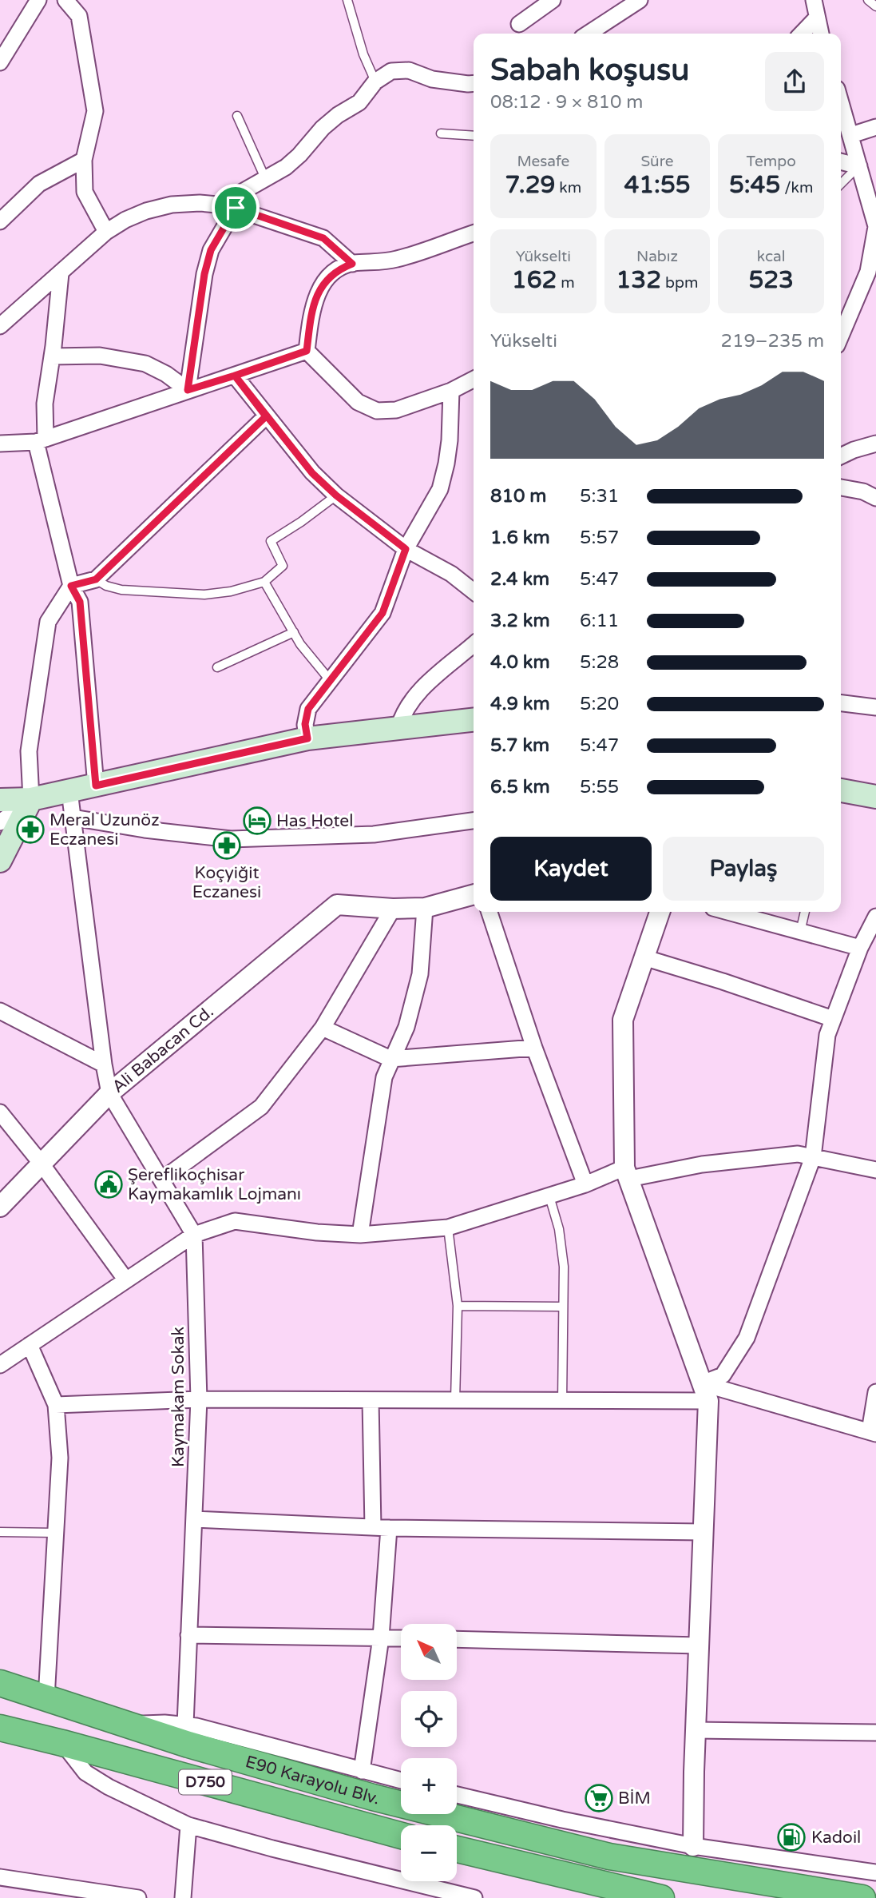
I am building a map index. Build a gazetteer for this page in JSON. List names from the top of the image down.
{
  "streets": {
    "highway": ["E90 Karayolu Blv.", "D750"],
    "street": ["Ali Babacan Cd.", "Kaymakam Sokak"]
  },
  "crossings": [
    ["Ali Babacan Cd.", "Kaymakam Sokak"]
  ],
  "places": {
    "hotel": ["Has Hotel"],
    "pharmacy": ["Meral Uzunöz Eczanesi", "Koçyiğit Eczanesi"],
    "public building": ["Şereflikoçhisar Kaymakamlık Lojmanı"],
    "supermarket": ["BİM"],
    "fuel station": ["Kadoil"]
  },
  "north": "top left",
  "page": {
    "heading": ["Sabah koşusu", "08:12 · 9 × 810 m"],
    "stats": [
      ["Mesafe", "7.29 km"],
      ["Süre", "41:55"],
      ["Tempo", "5:45 /km"],
      ["Yükselti", "162 m"],
      ["Nabız", "132 bpm"],
      ["kcal", "523"]
    ],
    "chart": ["Yükselti", "219–235 m"],
    "list": [
      {
        "name": "810 m",
        "note": "5:31"
      },
      {
        "name": "1.6 km",
        "note": "5:57"
      },
      {
        "name": "2.4 km",
        "note": "5:47"
      },
      {
        "name": "3.2 km",
        "note": "6:11"
      },
      {
        "name": "4.0 km",
        "note": "5:28"
      },
      {
        "name": "4.9 km",
        "note": "5:20"
      },
      {
        "name": "5.7 km",
        "note": "5:47"
      },
      {
        "name": "6.5 km",
        "note": "5:55"
      }
    ],
    "buttons": ["Kaydet", "Paylaş"],
    "map_buttons": ["+", "−"]
  }
}
